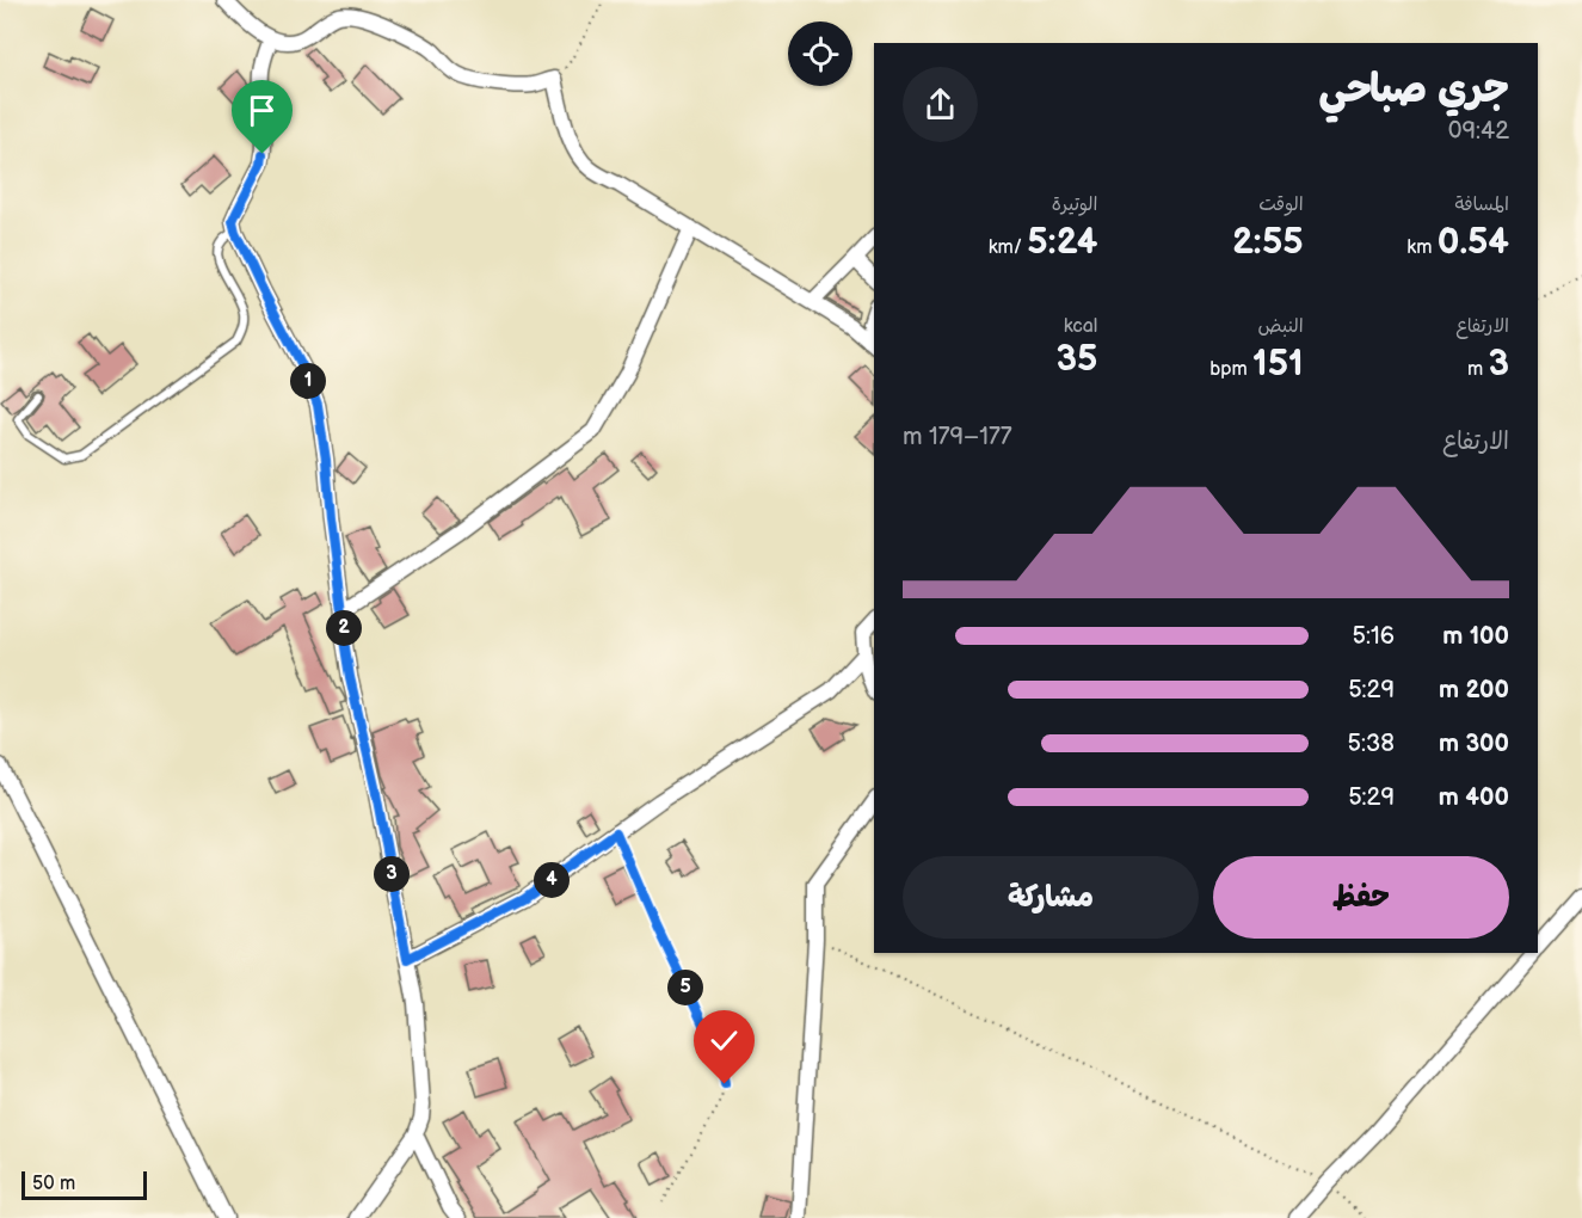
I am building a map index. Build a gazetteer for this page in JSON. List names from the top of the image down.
{
  "scale_bar": "50 m",
  "page": {
    "heading": ["جري صباحي", "09:42"],
    "stats": [
      ["المسافة", "0.54 km"],
      ["الوقت", "2:55"],
      ["الوتيرة", "5:24 /km"],
      ["الارتفاع", "3 m"],
      ["النبض", "151 bpm"],
      ["kcal", "35"]
    ],
    "pins": [
      "1",
      "2",
      "3",
      "4",
      "5"
    ],
    "chart": ["الارتفاع", "177–179 m"],
    "list": [
      {
        "name": "100 m",
        "note": "5:16"
      },
      {
        "name": "200 m",
        "note": "5:29"
      },
      {
        "name": "300 m",
        "note": "5:38"
      },
      {
        "name": "400 m",
        "note": "5:29"
      }
    ],
    "buttons": ["حفظ", "مشاركة"],
    "scale": "50 m"
  }
}
